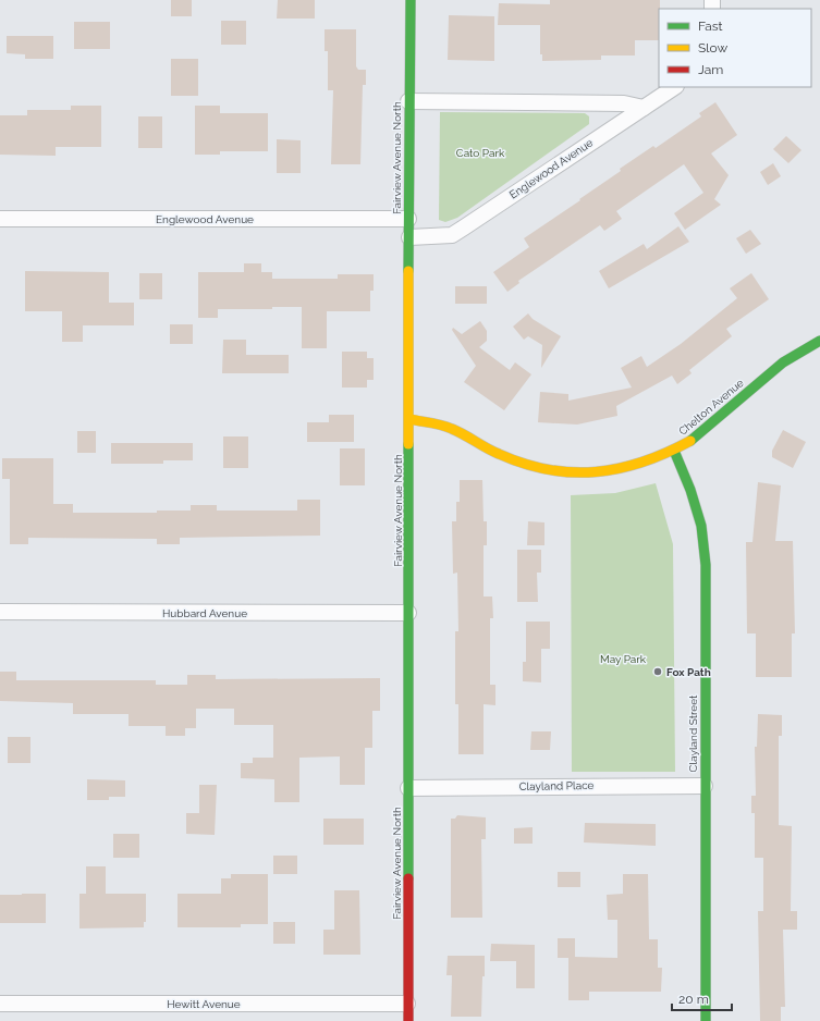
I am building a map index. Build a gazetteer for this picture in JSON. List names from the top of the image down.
{
  "streets": {
    "street": [
      "Fairview Avenue North",
      "Englewood Avenue",
      "Chelton Avenue",
      "Hubbard Avenue",
      "Clayland Street",
      "Clayland Place",
      "Hewitt Avenue"
    ]
  },
  "crossings": [
    ["Fairview Avenue North", "Englewood Avenue"],
    ["Fairview Avenue North", "Chelton Avenue"],
    ["Fairview Avenue North", "Hubbard Avenue"],
    ["Fairview Avenue North", "Clayland Place"],
    ["Fairview Avenue North", "Hewitt Avenue"],
    ["Chelton Avenue", "Clayland Street"],
    ["Clayland Street", "Clayland Place"]
  ],
  "parks": ["Cato Park", "May Park"],
  "places": ["Fox Path"],
  "legend": ["Fast", "Slow", "Jam"],
  "scale_bar": "20 m"
}
